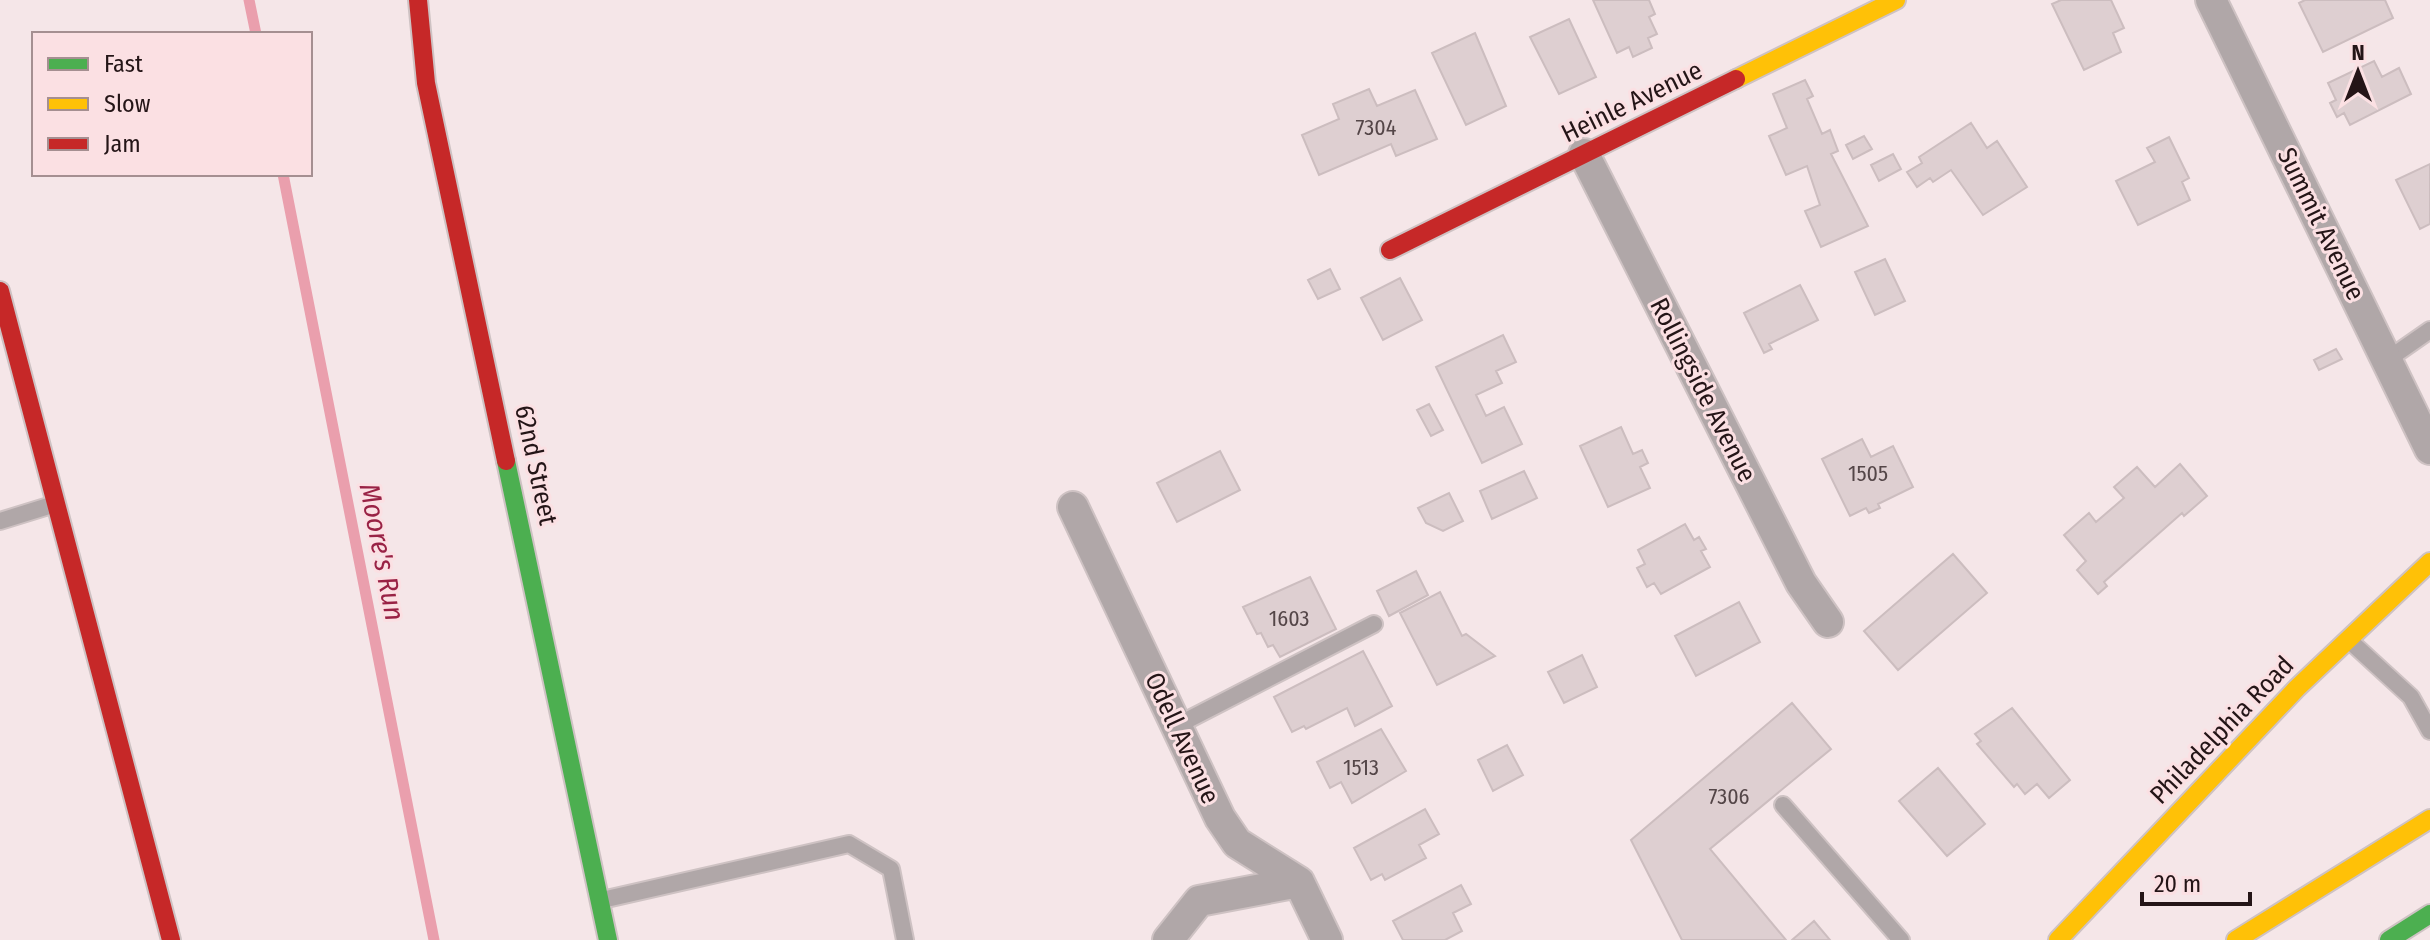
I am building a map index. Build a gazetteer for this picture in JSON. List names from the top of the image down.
{
  "streets": {
    "main road": ["Heinle Avenue", "62nd Street", "Philadelphia Road"],
    "street": ["Summit Avenue", "Rollingside Avenue", "Odell Avenue"]
  },
  "crossings": [
    ["Heinle Avenue", "Rollingside Avenue"]
  ],
  "water": ["Moore's Run"],
  "house_numbers": [
    "7304",
    "1505",
    "1603",
    "1513",
    "7306"
  ],
  "legend": ["Fast", "Slow", "Jam"],
  "scale_bar": "20 m",
  "north": "top"
}
